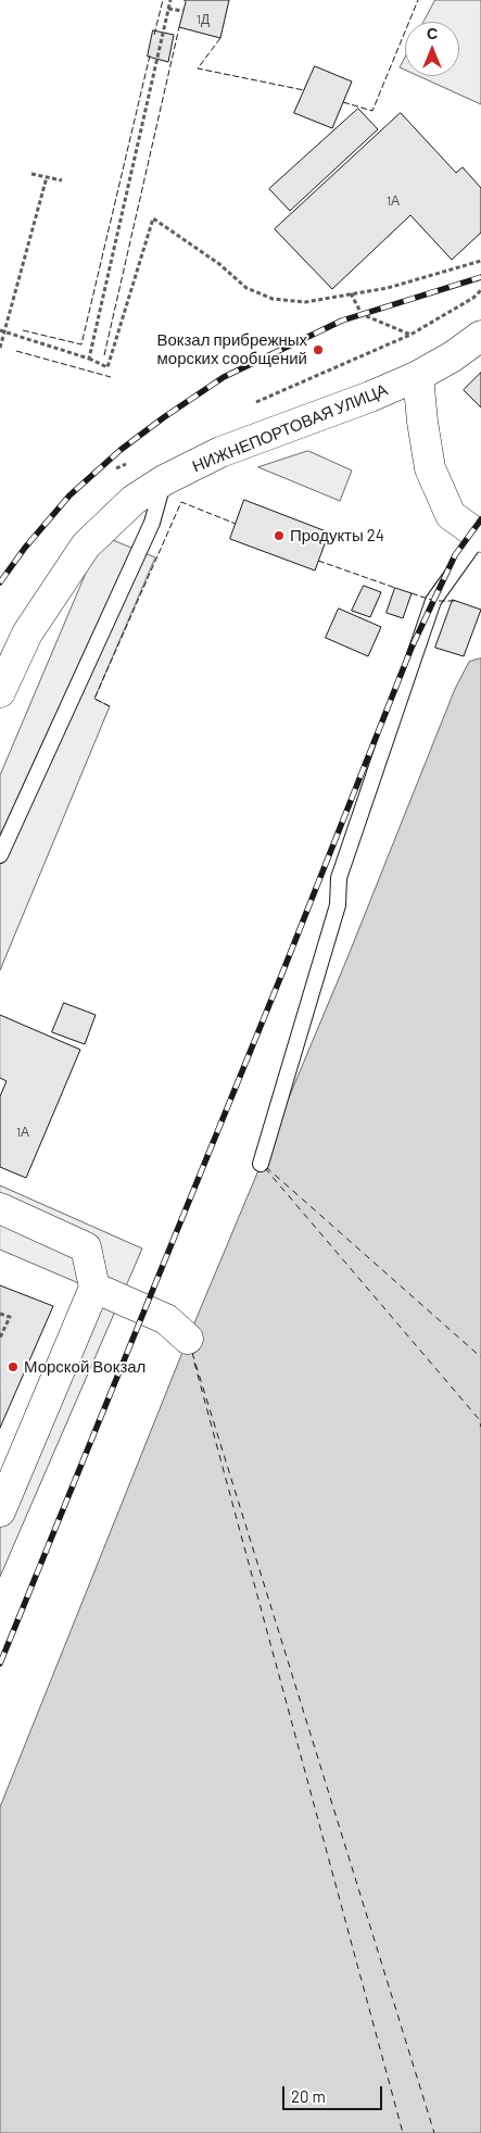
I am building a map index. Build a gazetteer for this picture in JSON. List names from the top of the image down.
{
  "streets": {
    "street": ["НИЖНЕПОРТОВАЯ УЛИЦА"]
  },
  "places": ["Вокзал прибрежных морских сообщений", "Продукты 24", "Морской Вокзал"],
  "house_numbers": ["1Д", "1А", "1А"],
  "scale_bar": "20 m",
  "north": "top"
}
